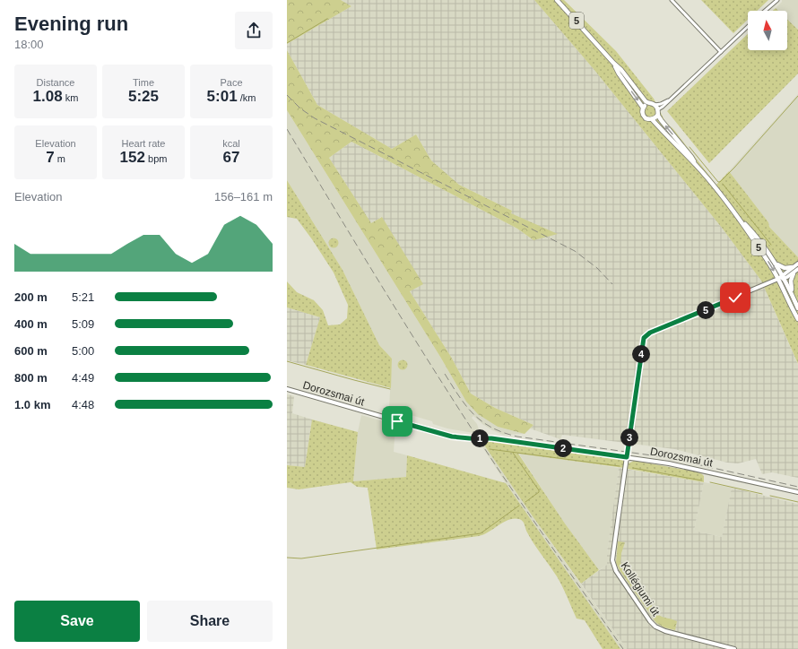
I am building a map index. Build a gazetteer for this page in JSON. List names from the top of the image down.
{
  "streets": {
    "main road": ["5"],
    "street": ["Dorozsmai út", "Kollégiumi út"]
  },
  "crossings": [
    ["5", "Kollégiumi út"],
    ["Dorozsmai út", "Kollégiumi út"]
  ],
  "north": "top",
  "page": {
    "heading": ["Evening run", "18:00"],
    "stats": [
      ["Distance", "1.08 km"],
      ["Time", "5:25"],
      ["Pace", "5:01 /km"],
      ["Elevation", "7 m"],
      ["Heart rate", "152 bpm"],
      ["kcal", "67"]
    ],
    "chart": ["Elevation", "156–161 m"],
    "list": [
      {
        "name": "200 m",
        "note": "5:21"
      },
      {
        "name": "400 m",
        "note": "5:09"
      },
      {
        "name": "600 m",
        "note": "5:00"
      },
      {
        "name": "800 m",
        "note": "4:49"
      },
      {
        "name": "1.0 km",
        "note": "4:48"
      }
    ],
    "pins": [
      "5",
      "4",
      "3",
      "1",
      "2"
    ],
    "buttons": ["Save", "Share"]
  }
}
